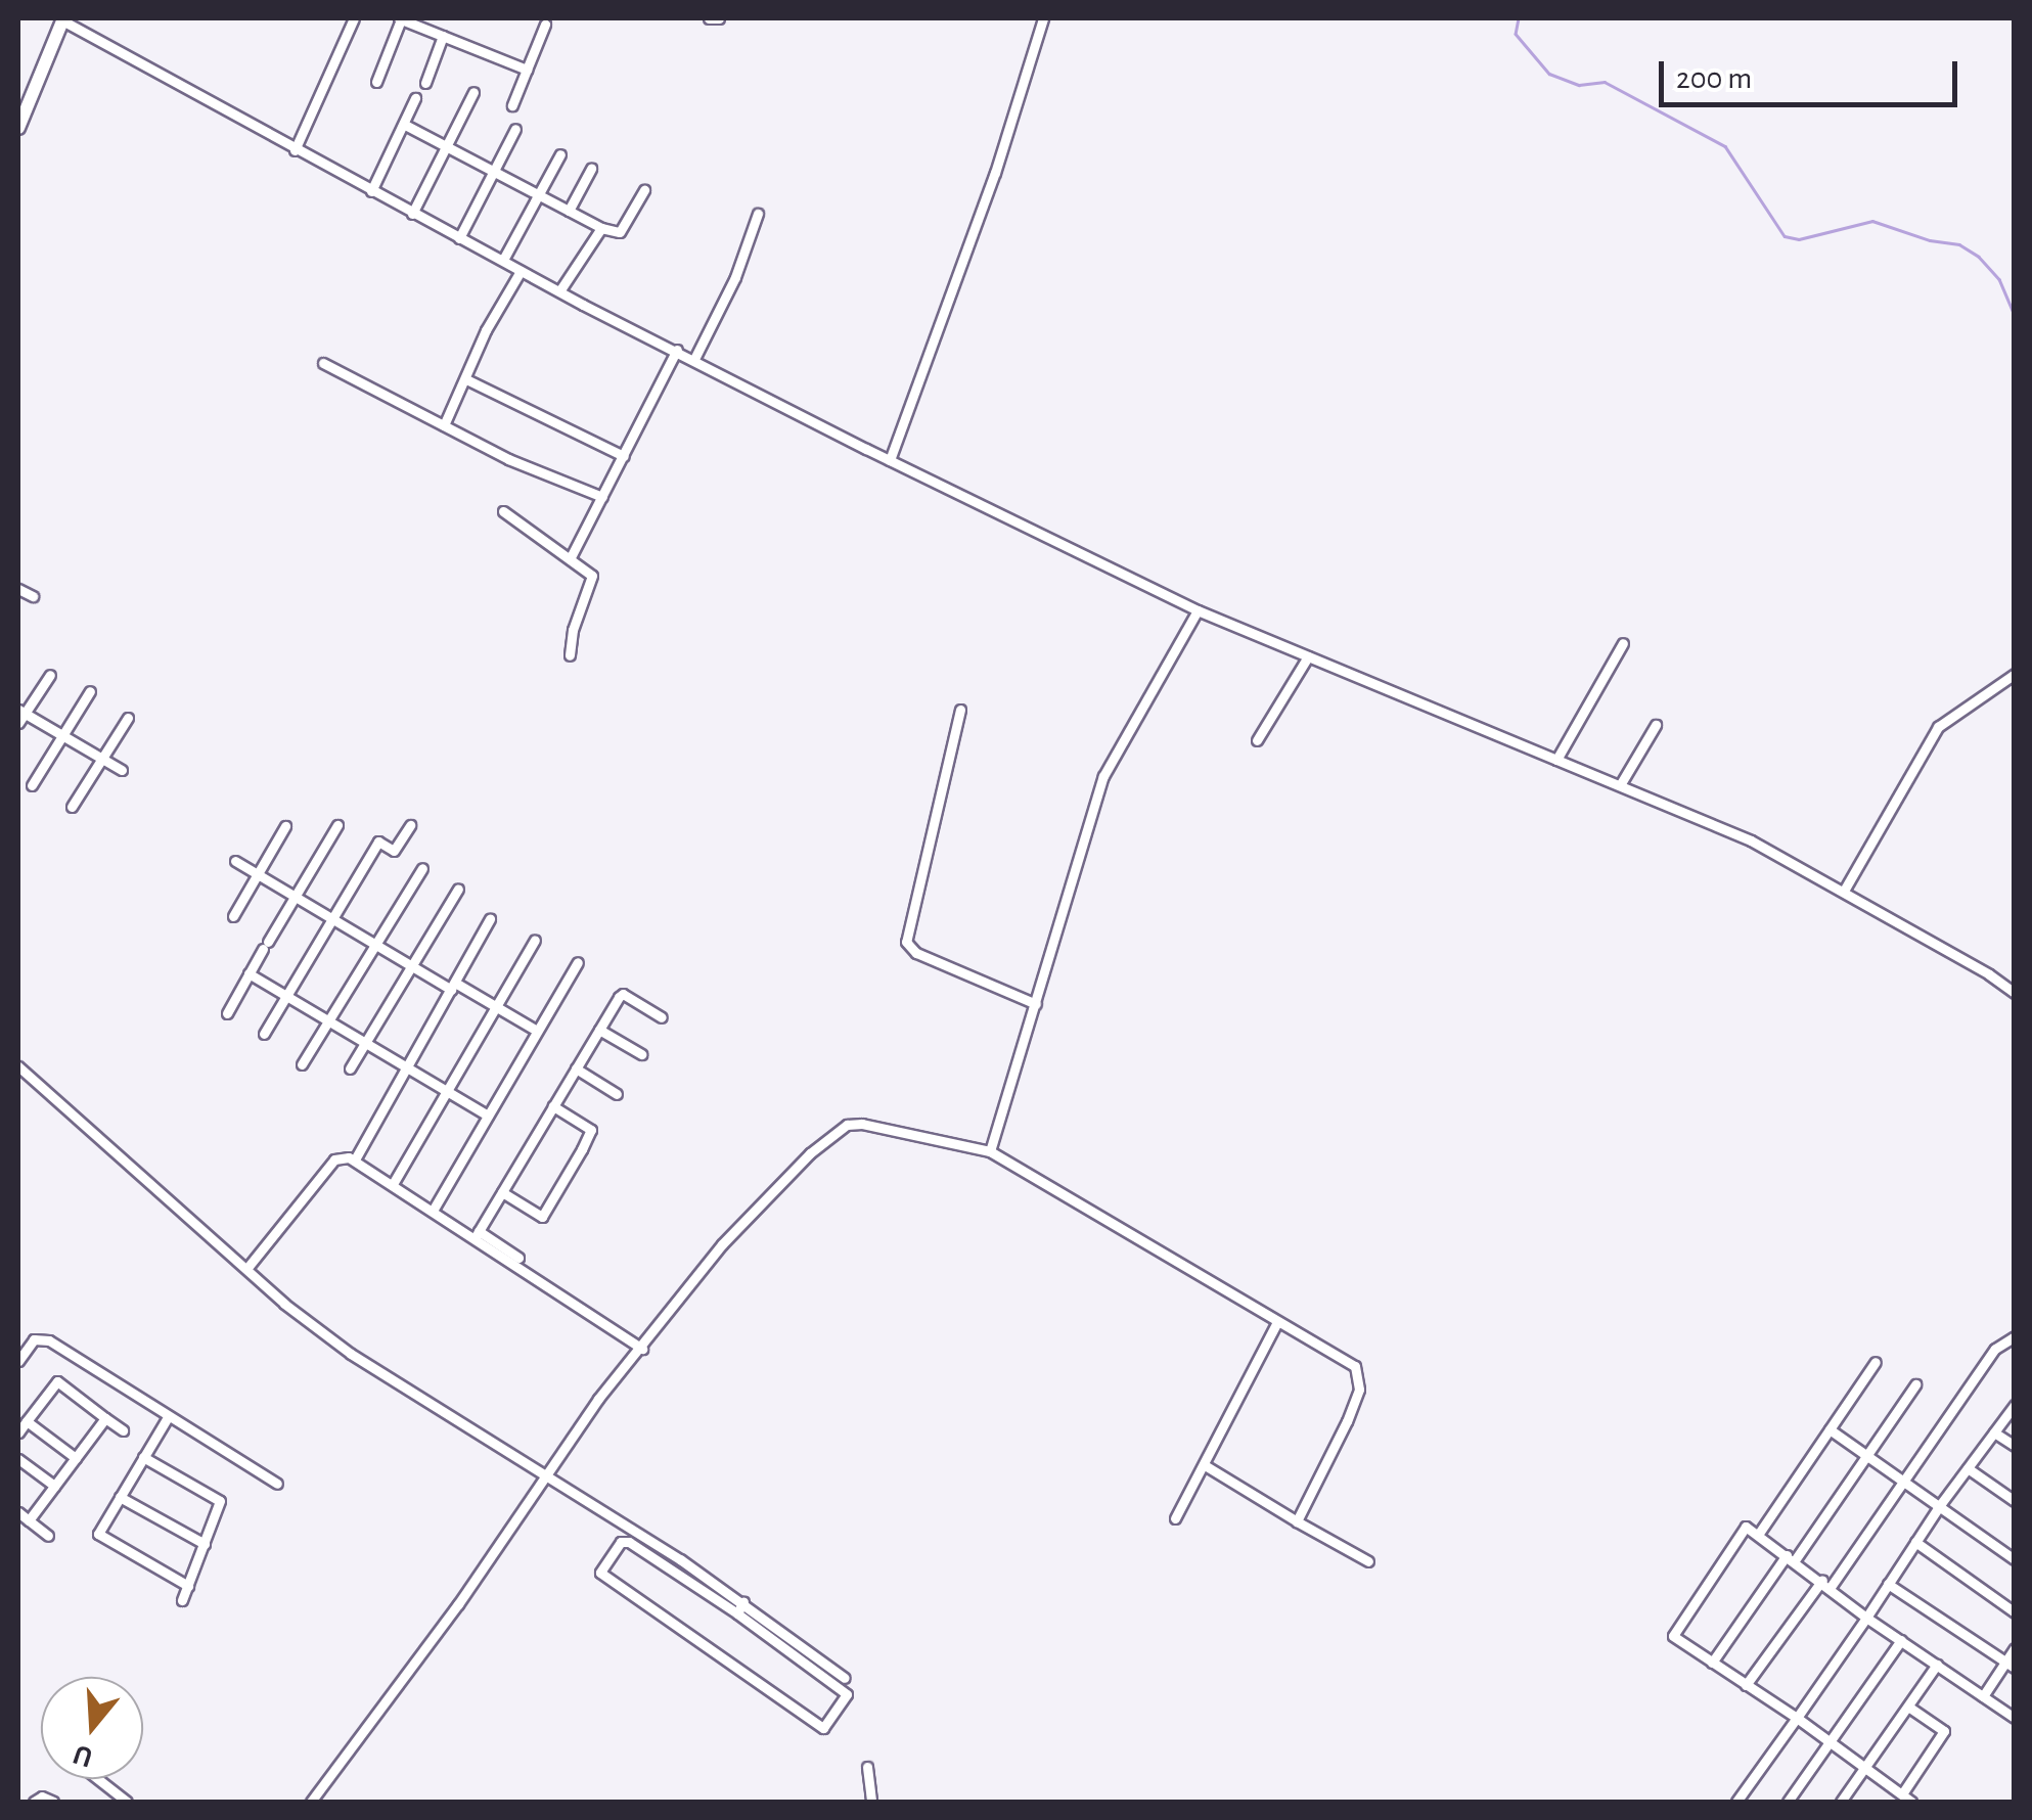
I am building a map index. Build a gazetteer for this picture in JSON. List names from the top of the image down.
{
  "scale_bar": "200 m",
  "north": "bottom"
}
